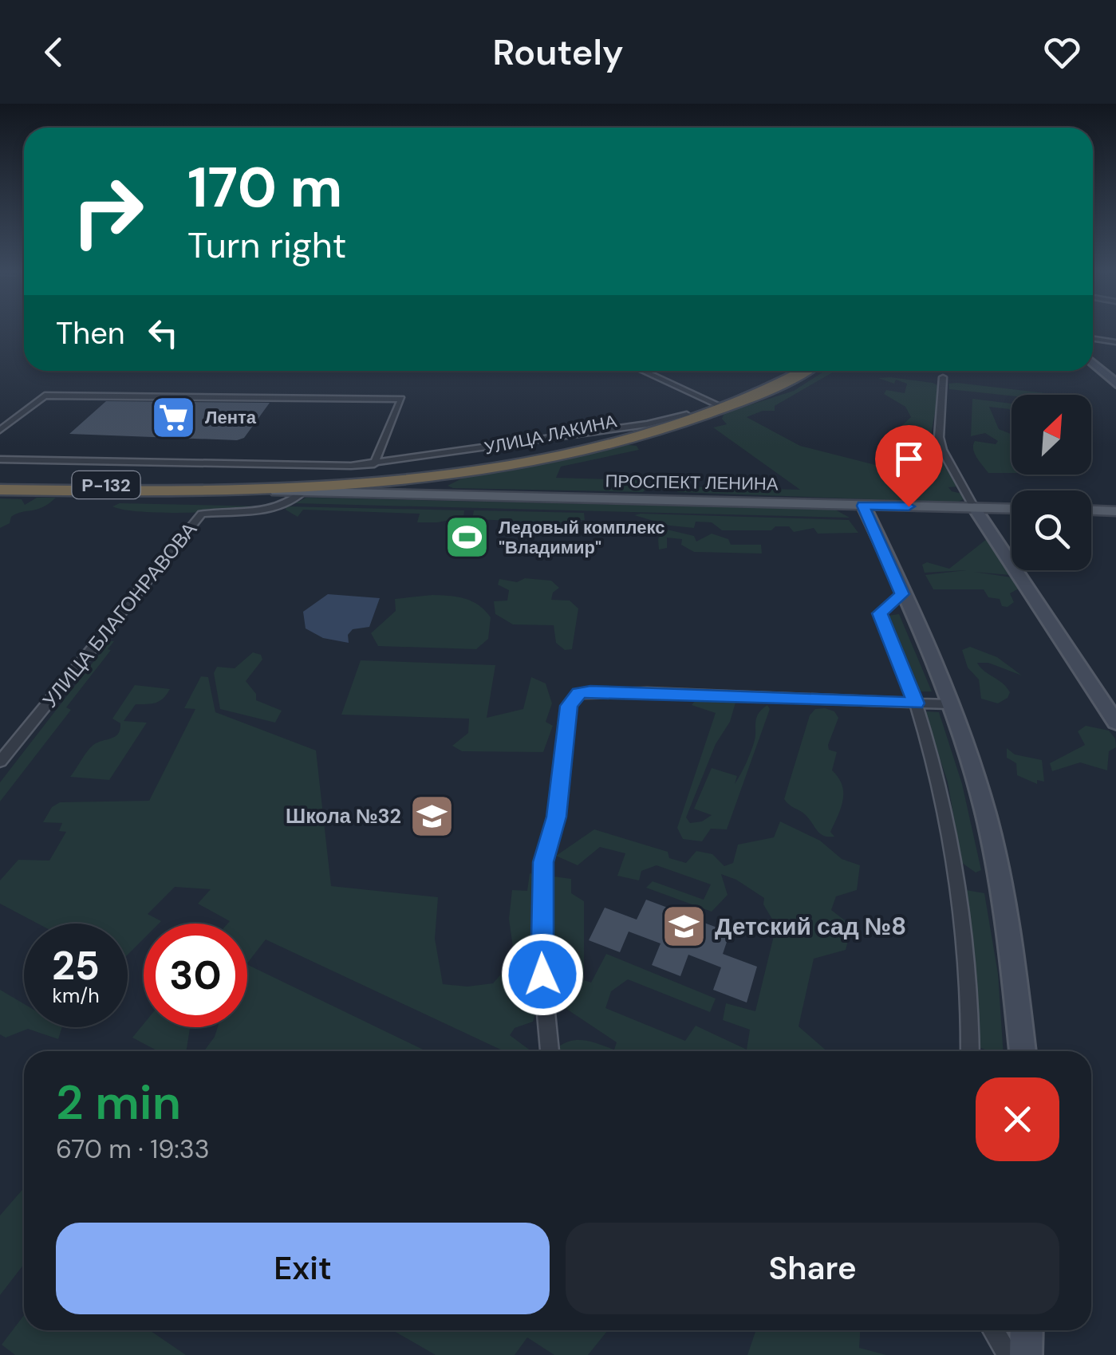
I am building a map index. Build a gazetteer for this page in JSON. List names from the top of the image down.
{
  "streets": {
    "highway": ["УЛИЦА ЛАКИНА", "Р-132"],
    "main road": ["ПРОСПЕКТ ЛЕНИНА"],
    "street": ["УЛИЦА БЛАГОНРАВОВА"]
  },
  "crossings": [
    ["УЛИЦА ЛАКИНА", "ПРОСПЕКТ ЛЕНИНА"],
    ["УЛИЦА ЛАКИНА", "Р-132"],
    ["УЛИЦА ЛАКИНА", "УЛИЦА БЛАГОНРАВОВА"]
  ],
  "places": {
    "supermarket": ["Лента"],
    "sports": ["Ледовый комплекс \"Владимир\""],
    "school or university": ["Школа №32", "Детский сад №8"]
  },
  "north": "top right",
  "page": {
    "header": "Routely",
    "turn": ["170 m", "Turn right"],
    "then": "Then",
    "speed": "25 km/h",
    "limit": "30",
    "heading": ["2 min", "670 m · 19:33"],
    "buttons": ["Exit", "Share"]
  }
}
